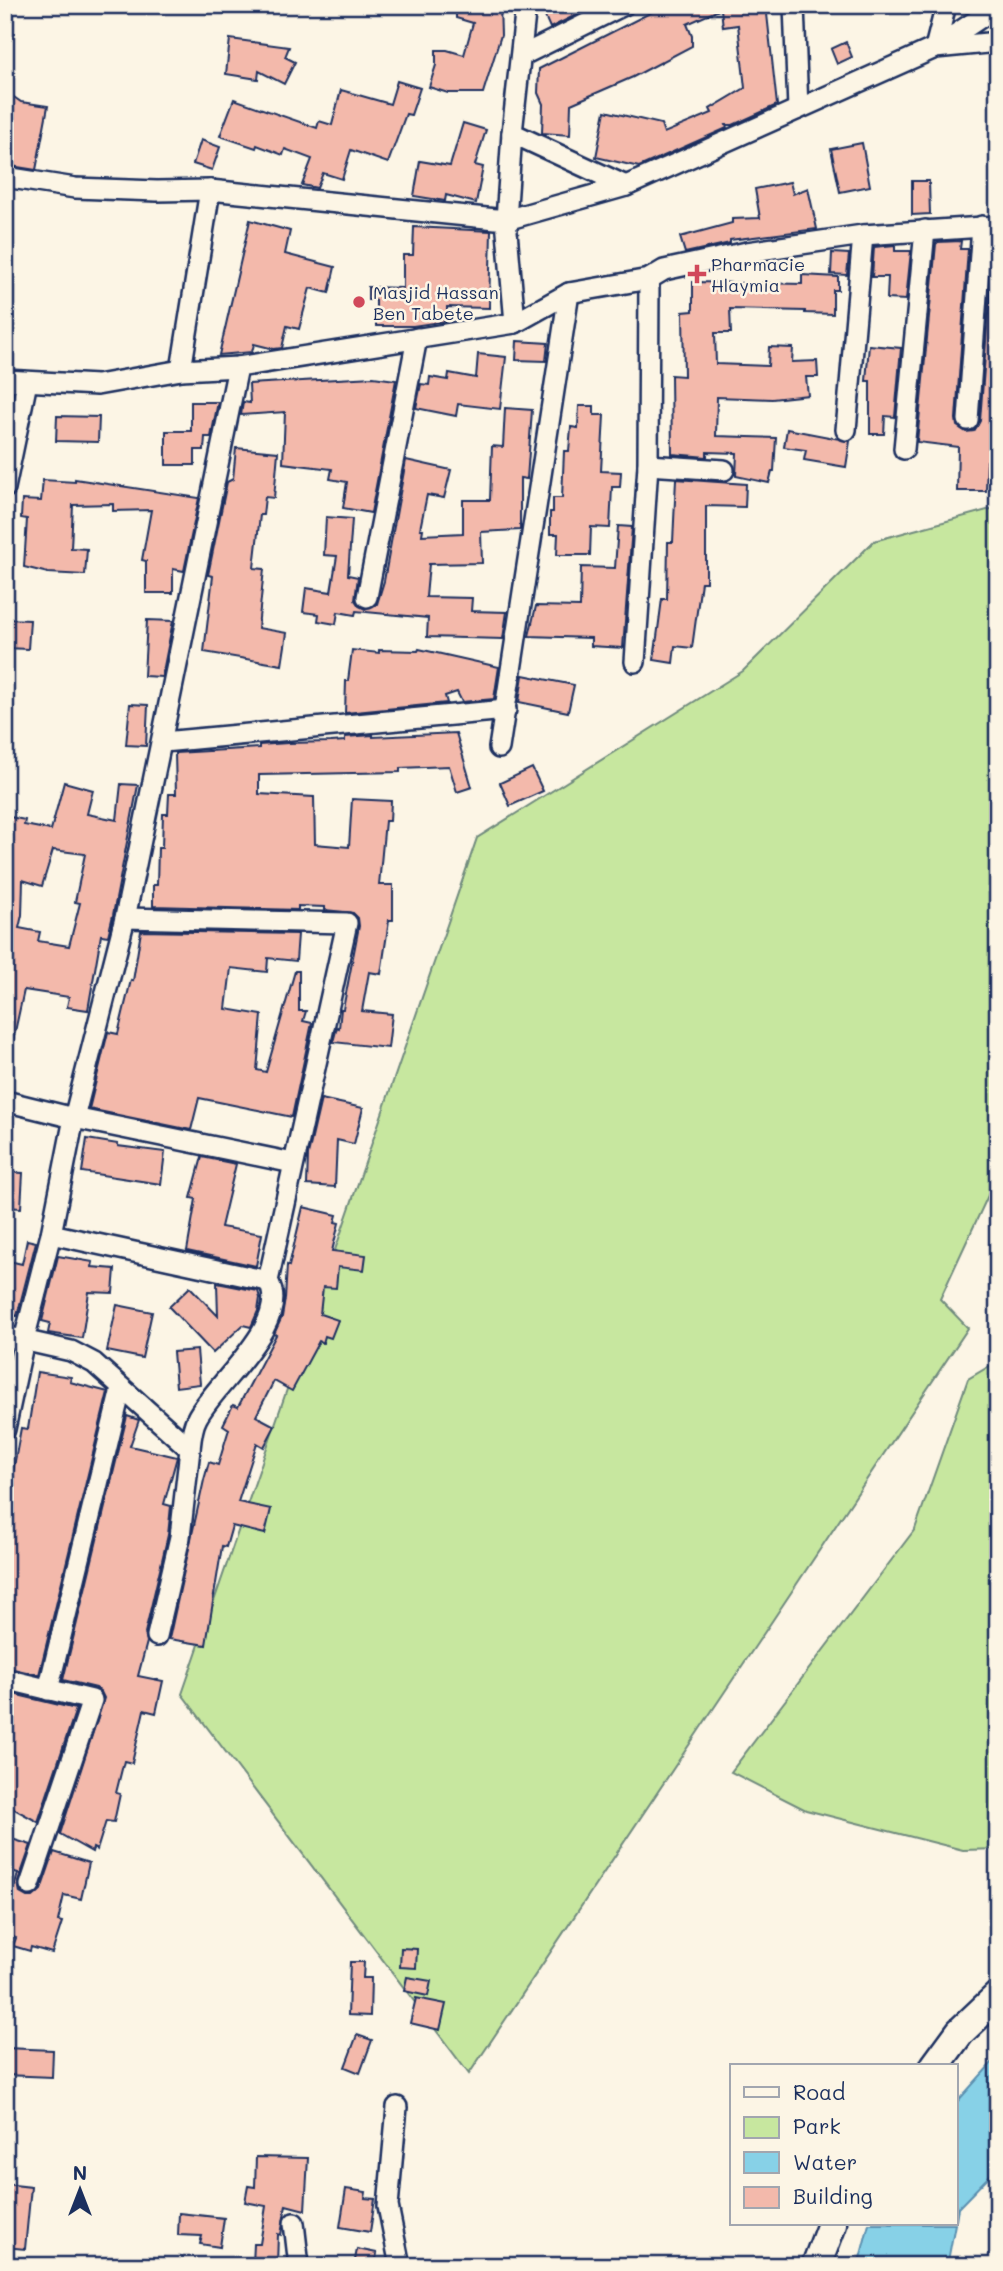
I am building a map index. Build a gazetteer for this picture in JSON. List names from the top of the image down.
{
  "places": {
    "health": ["Pharmacie Hlaymia"],
    "other": ["Masjid Hassan Ben Tabete"]
  },
  "legend": [
    "Road",
    "Park",
    "Water",
    "Building"
  ],
  "north": "top"
}
